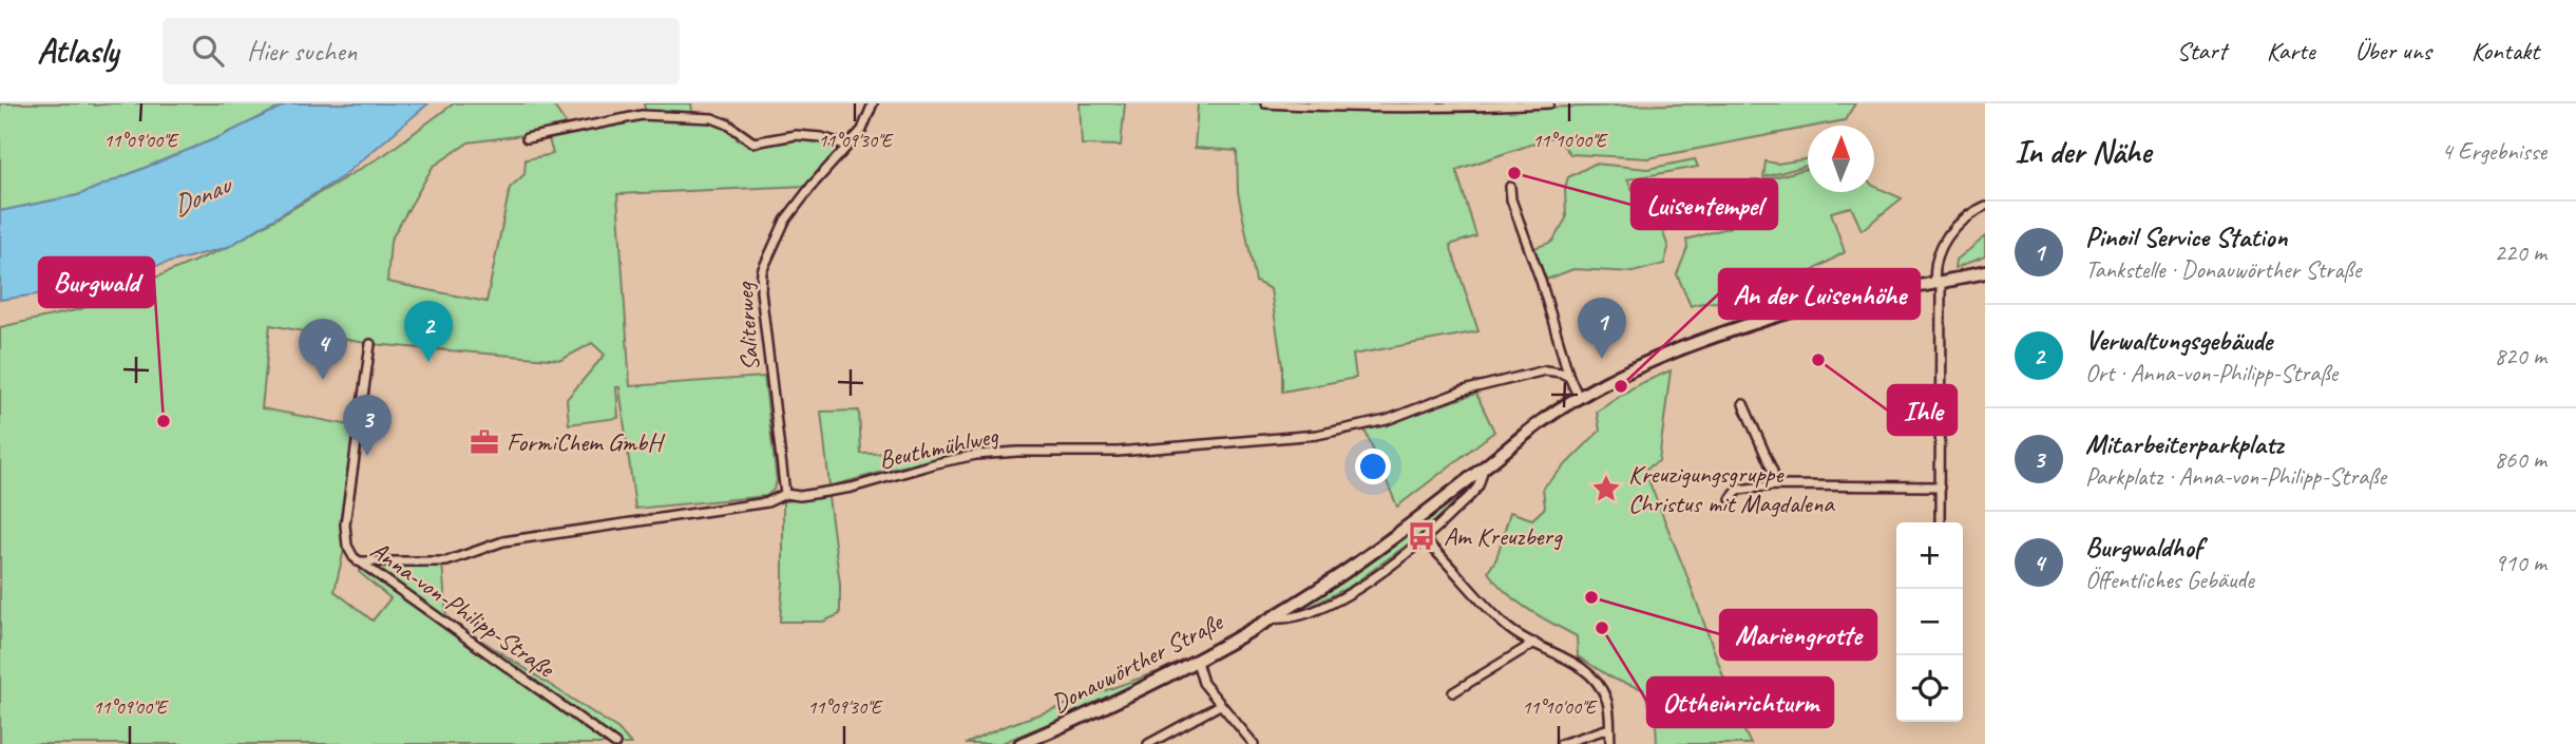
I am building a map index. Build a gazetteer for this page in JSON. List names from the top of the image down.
{
  "streets": {
    "main road": ["Donauwörther Straße"],
    "street": ["Saliterweg", "Beuthmühlweg", "Anna-von-Philipp-Straße"]
  },
  "crossings": [
    ["Saliterweg", "Beuthmühlweg"],
    ["Beuthmühlweg", "Anna-von-Philipp-Straße"]
  ],
  "water": ["Donau"],
  "places": {
    "other": [
      "Luisentempel",
      "Ihle",
      "An der Luisenhöhe",
      "Burgwald",
      "Mariengrotte",
      "Ottheinrichturm"
    ],
    "office": ["FormiChem GmbH"],
    "place": ["Kreuzigungsgruppe Christus mit Magdalena"],
    "bus stop": ["Am Kreuzberg"]
  },
  "north": "top",
  "page": {
    "header": "Atlasly",
    "search": "Hier suchen",
    "nav": [
      "Start",
      "Karte",
      "Über uns",
      "Kontakt"
    ],
    "heading": ["In der Nähe", "4 Ergebnisse"],
    "list": [
      {
        "mark": "1",
        "name": "Pinoil Service Station",
        "note": "Tankstelle · Donauwörther Straße",
        "value": "220 m"
      },
      {
        "mark": "2",
        "name": "Verwaltungsgebäude",
        "note": "Ort · Anna-von-Philipp-Straße",
        "value": "820 m"
      },
      {
        "mark": "3",
        "name": "Mitarbeiterparkplatz",
        "note": "Parkplatz · Anna-von-Philipp-Straße",
        "value": "860 m"
      },
      {
        "mark": "4",
        "name": "Burgwaldhof",
        "note": "Öffentliches Gebäude",
        "value": "910 m"
      }
    ],
    "pins": [
      "1",
      "2",
      "4",
      "3"
    ],
    "map_buttons": ["+", "−"]
  },
  "coordinates": ["11°09'00\"E", "11°09'30\"E", "11°10'00\"E"]
}
